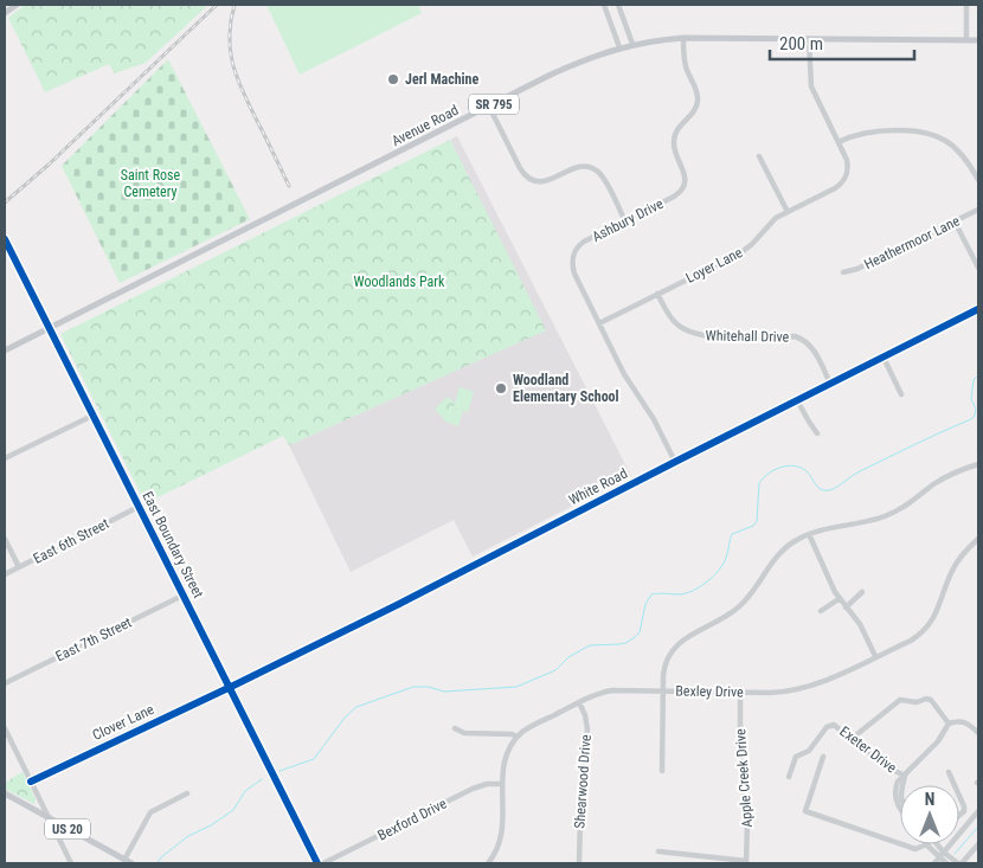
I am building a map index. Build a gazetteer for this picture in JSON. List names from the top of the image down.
{
  "streets": {
    "main road": ["SR 795", "Avenue Road", "US 20"],
    "street": [
      "Ashbury Drive",
      "Heathermoor Lane",
      "Loyer Lane",
      "Whitehall Drive",
      "White Road",
      "East 6th Street",
      "East Boundary Street",
      "East 7th Street",
      "Bexley Drive",
      "Clover Lane",
      "Exeter Drive",
      "Apple Creek Drive",
      "Shearwood Drive",
      "Bexford Drive"
    ]
  },
  "crossings": [
    ["SR 795", "Avenue Road"],
    ["SR 795", "East Boundary Street"],
    ["Avenue Road", "Ashbury Drive"],
    ["Avenue Road", "Loyer Lane"],
    ["Avenue Road", "East Boundary Street"],
    ["Ashbury Drive", "Loyer Lane"],
    ["Ashbury Drive", "White Road"],
    ["Loyer Lane", "Whitehall Drive"],
    ["Whitehall Drive", "White Road"],
    ["White Road", "East Boundary Street"],
    ["White Road", "Clover Lane"],
    ["East 6th Street", "East Boundary Street"],
    ["East Boundary Street", "East 7th Street"],
    ["East Boundary Street", "Clover Lane"],
    ["Bexley Drive", "Apple Creek Drive"],
    ["Bexley Drive", "Shearwood Drive"]
  ],
  "parks": ["Saint Rose Cemetery", "Woodlands Park"],
  "places": ["Jerl Machine", "Woodland Elementary School"],
  "scale_bar": "200 m",
  "north": "top"
}
